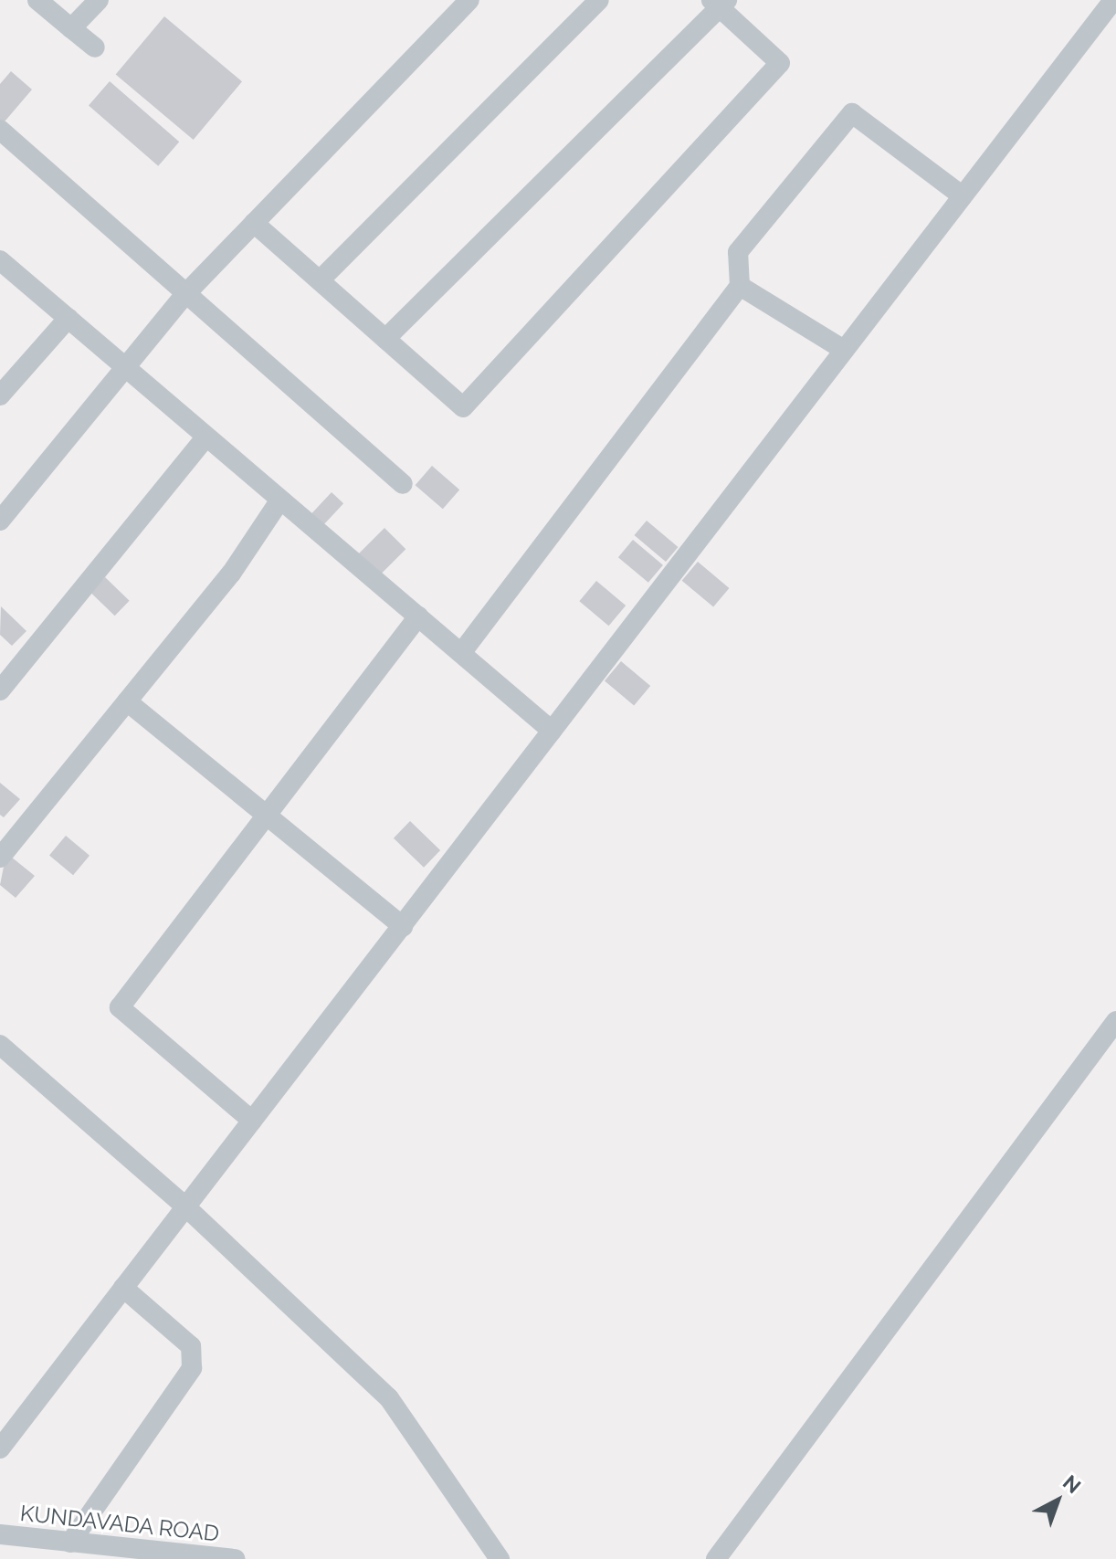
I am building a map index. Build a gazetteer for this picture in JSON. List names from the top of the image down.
{
  "streets": {
    "street": ["KUNDAVADA ROAD"]
  },
  "north": "top right"
}
